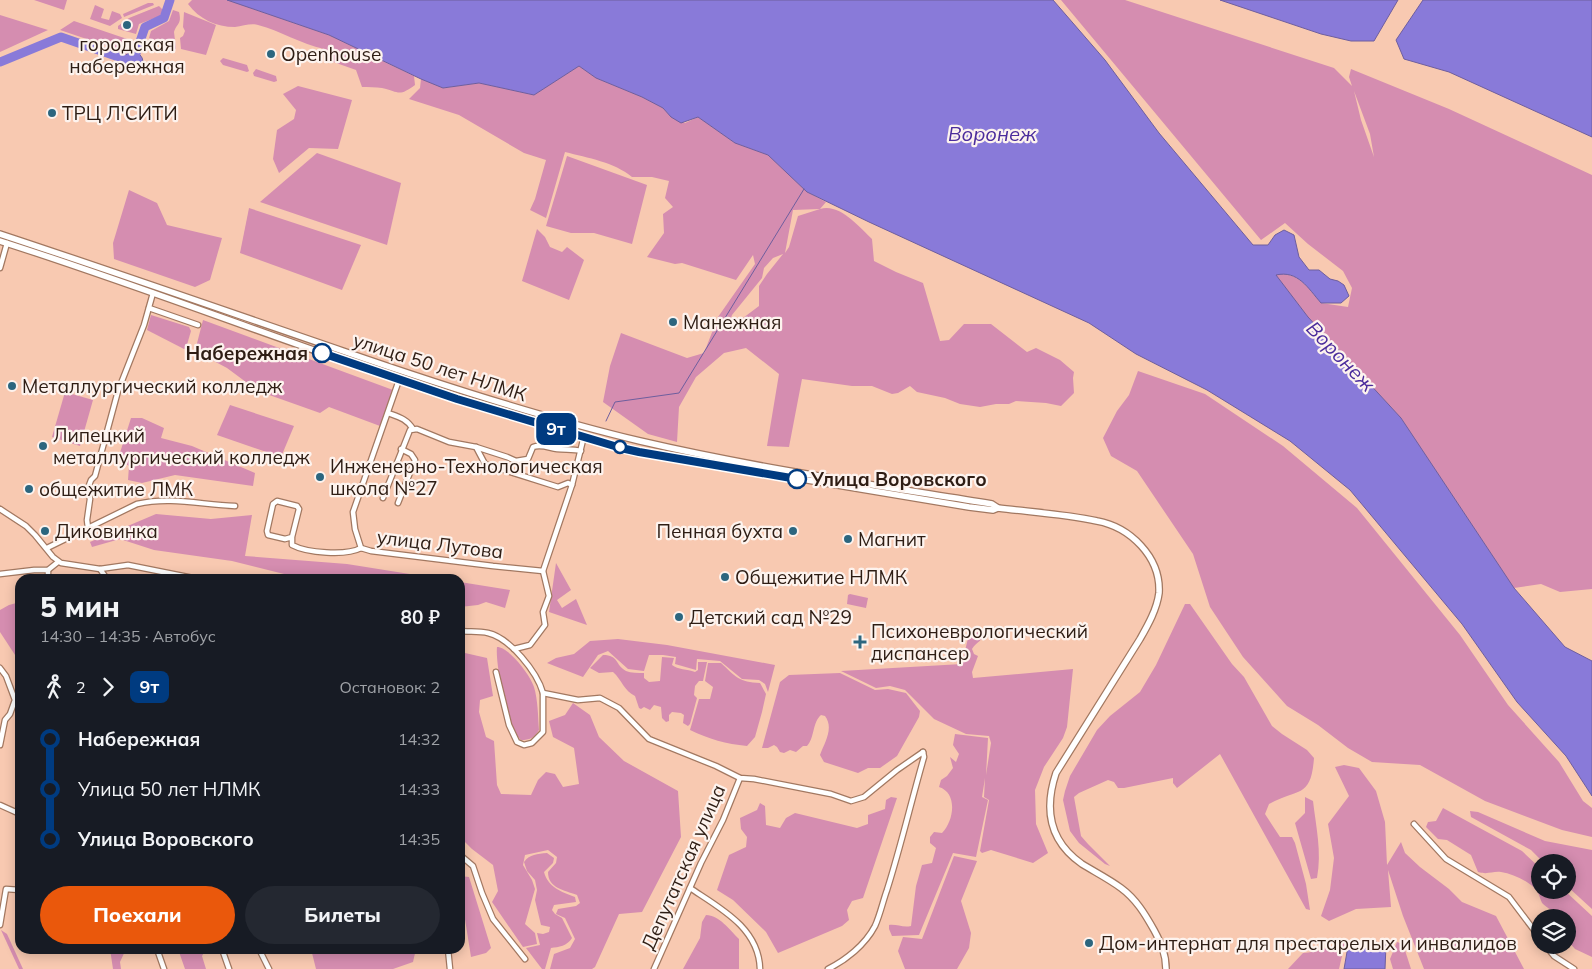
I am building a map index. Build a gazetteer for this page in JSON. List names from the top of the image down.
{
  "streets": {
    "main road": ["улица 50 лет НЛМК"],
    "street": ["улица Лутова", "Депутатская улица"]
  },
  "crossings": [
    ["улица 50 лет НЛМК", "улица Лутова"]
  ],
  "water": ["Воронеж"],
  "places": {
    "other": [
      "городская набережная",
      "Openhouse",
      "ТРЦ Л'СИТИ",
      "Манежная",
      "Набережная",
      "Металлургический колледж",
      "Липецкий металлургический колледж",
      "Инженерно-Технологическая школа №27",
      "Улица Воровского",
      "общежитие ЛМК",
      "Диковинка",
      "Пенная бухта",
      "Магнит",
      "Общежитие НЛМК",
      "Детский сад №29",
      "Дом-интернат для престарелых и инвалидов"
    ],
    "health": ["Психоневрологический диспансер"]
  },
  "lines": ["bus line 9т"],
  "page": {
    "on_map": "9т",
    "heading": ["5 мин", "14:30 – 14:35 · Автобус", "80 ₽"],
    "legs": ["2", "9т", "Остановок: 2"],
    "list": [
      {
        "name": "Набережная",
        "value": "14:32"
      },
      {
        "name": "Улица 50 лет НЛМК",
        "value": "14:33"
      },
      {
        "name": "Улица Воровского",
        "value": "14:35"
      }
    ],
    "buttons": ["Поехали", "Билеты"]
  }
}
